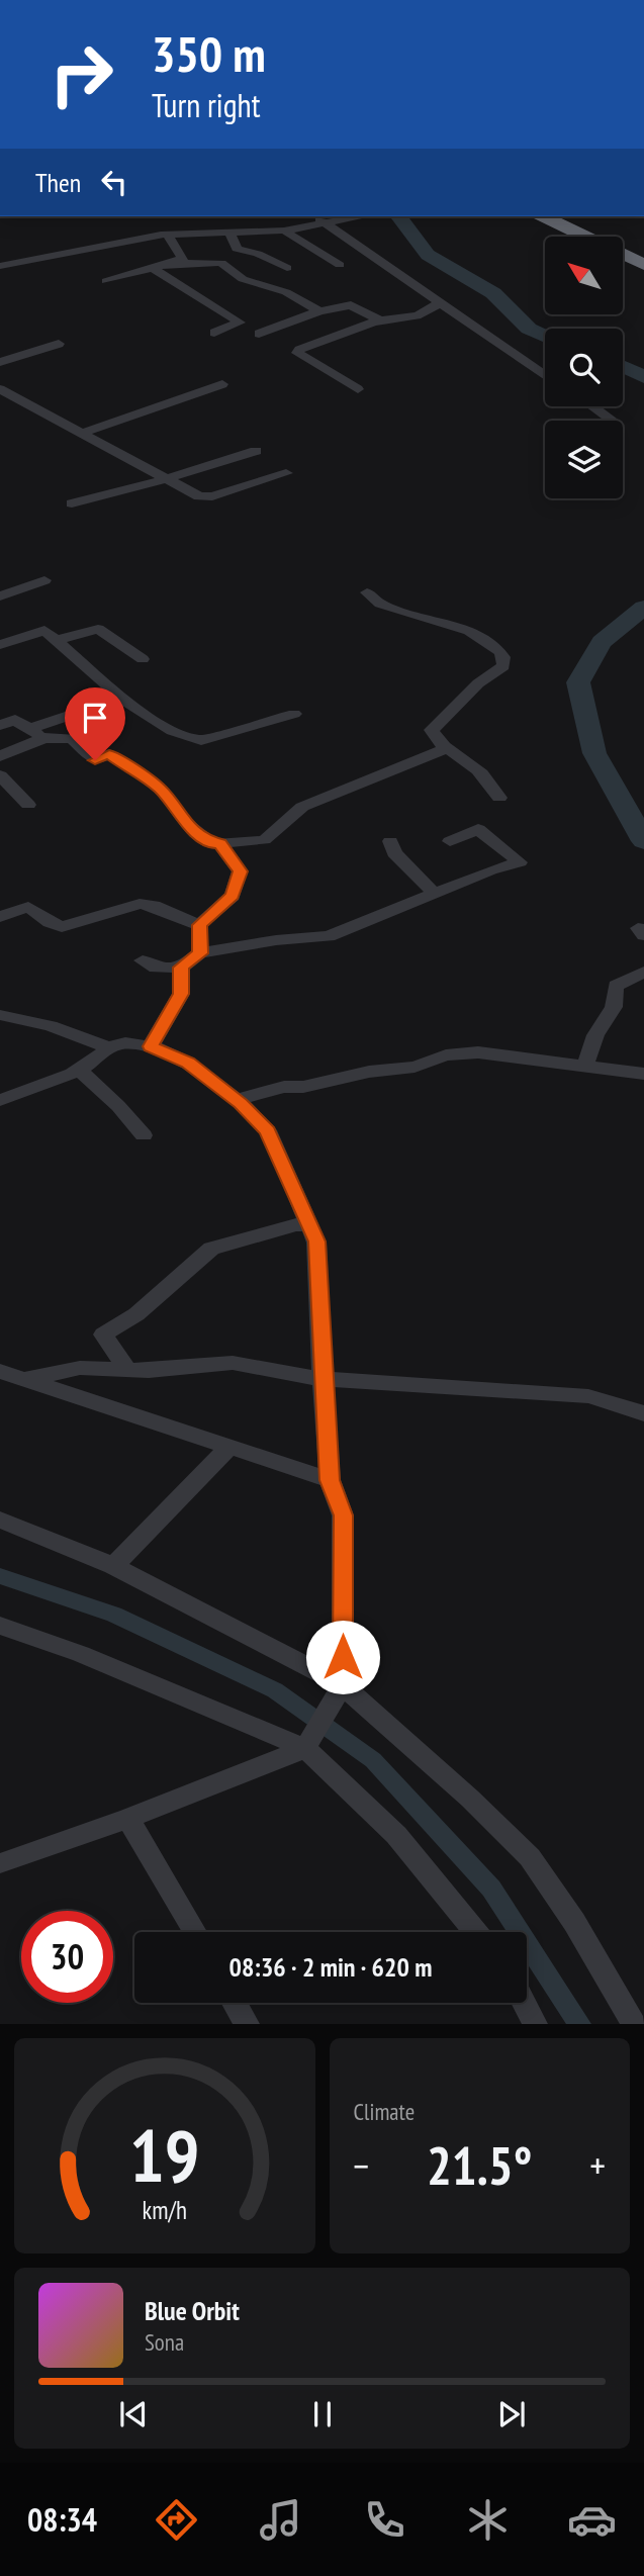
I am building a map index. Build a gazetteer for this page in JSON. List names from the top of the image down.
{
  "north": "top left",
  "page": {
    "turn": ["350 m", "Turn right"],
    "then": "Then",
    "limit": "30",
    "trip": "08:36 · 2 min · 620 m",
    "tile": "Climate",
    "heat": ["−", "21.5°", "+"],
    "song": ["Blue Orbit", "Sona"],
    "tabs": "08:34",
    "gauge": ["19", "km/h"]
  }
}
